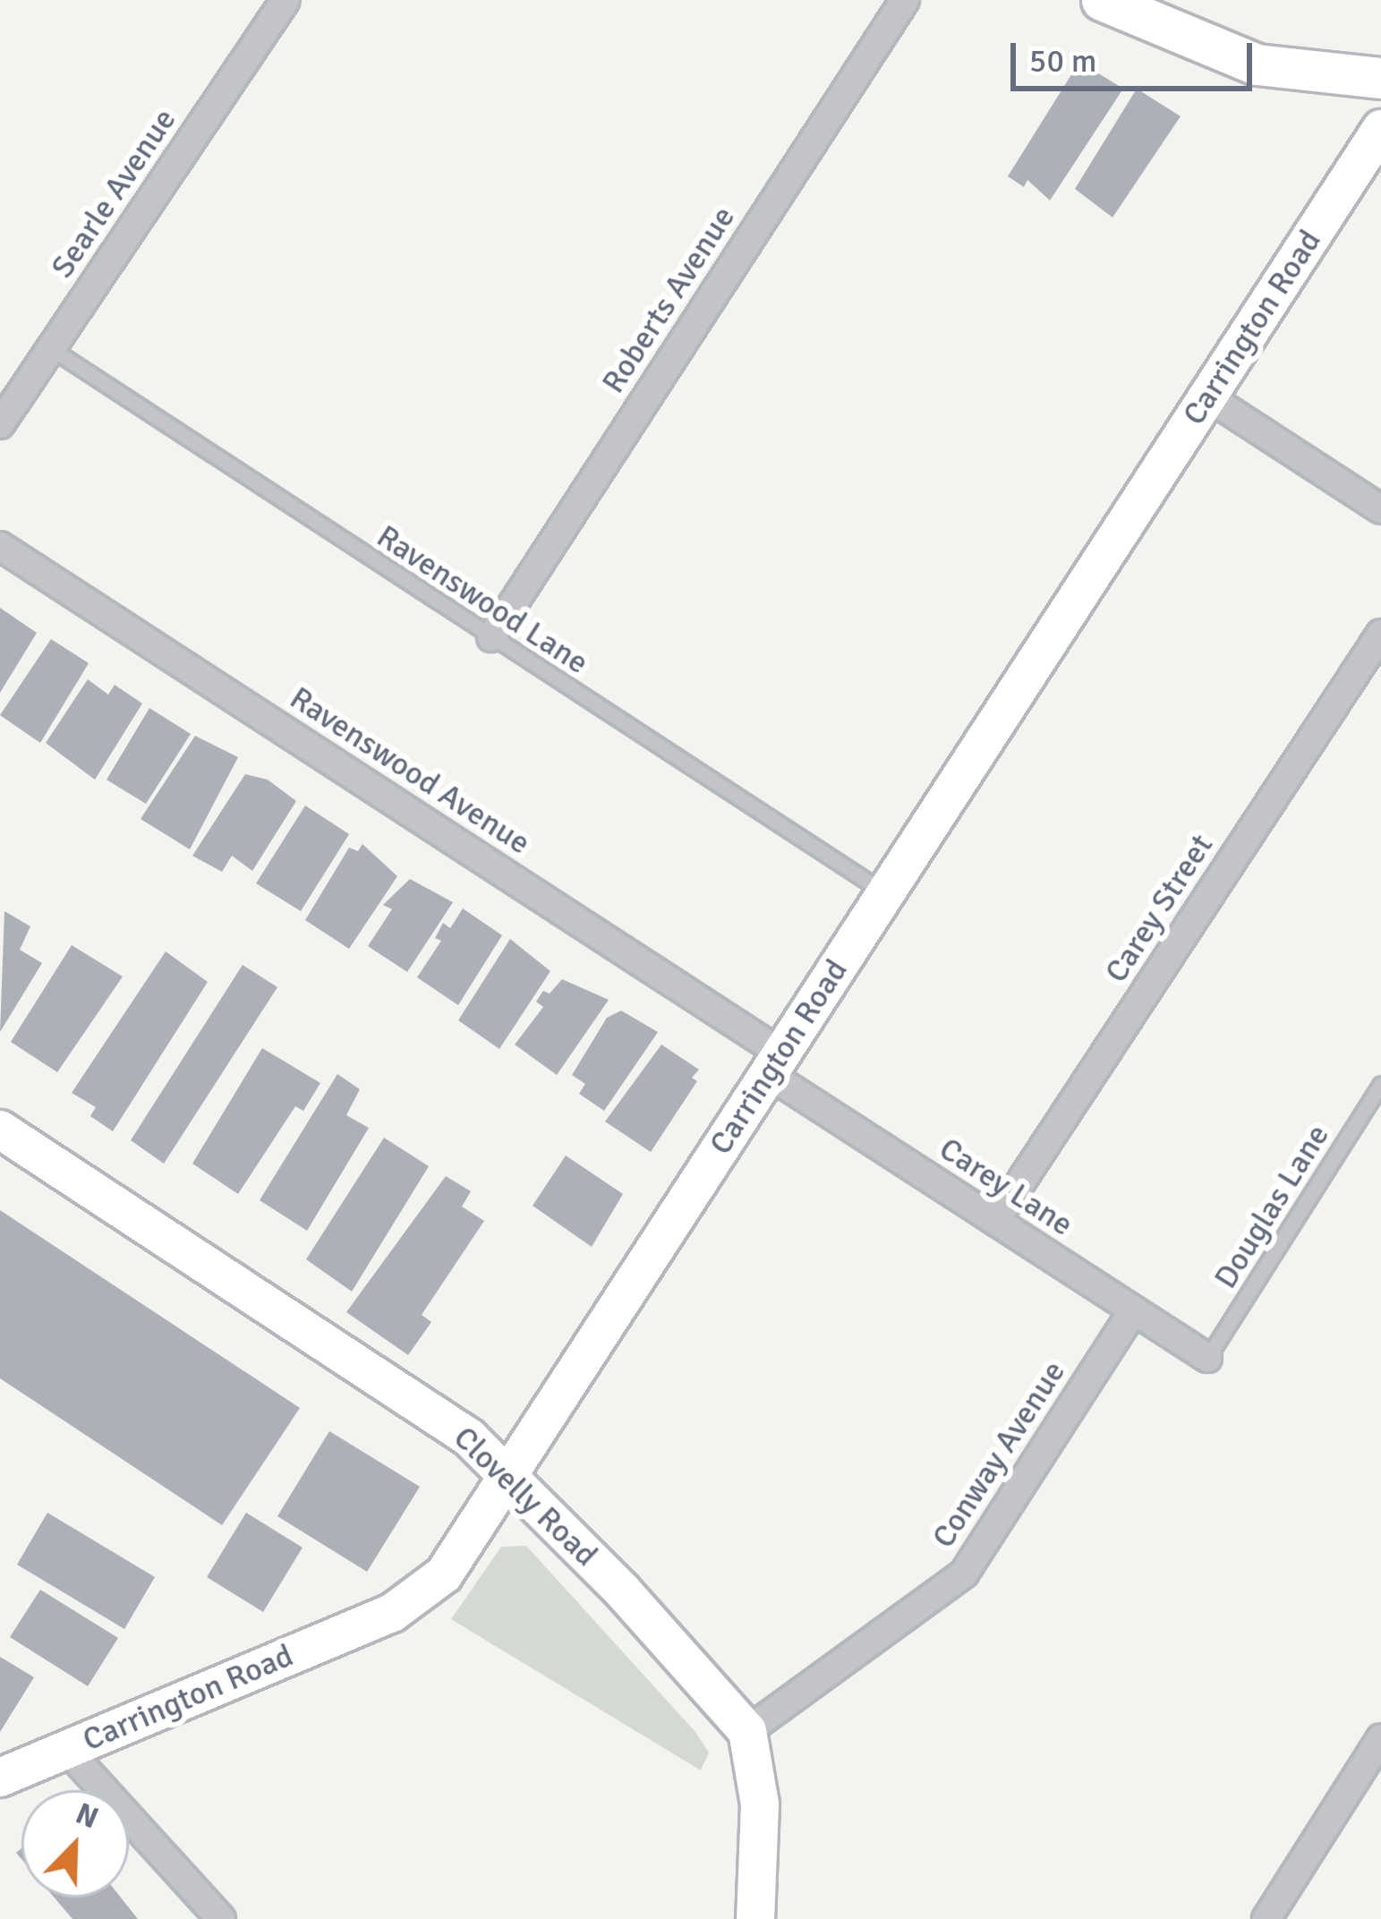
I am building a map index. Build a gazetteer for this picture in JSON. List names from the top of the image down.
{
  "streets": {
    "main road": ["Carrington Road", "Clovelly Road"],
    "street": [
      "Searle Avenue",
      "Roberts Avenue",
      "Ravenswood Avenue",
      "Carey Street",
      "Carey Lane",
      "Conway Avenue"
    ],
    "lane": ["Ravenswood Lane", "Douglas Lane"]
  },
  "crossings": [
    ["Searle Avenue", "Ravenswood Lane"],
    ["Roberts Avenue", "Ravenswood Lane"],
    ["Carrington Road", "Ravenswood Lane"],
    ["Carrington Road", "Ravenswood Avenue"],
    ["Carrington Road", "Carey Lane"],
    ["Carrington Road", "Clovelly Road"],
    ["Ravenswood Avenue", "Carey Lane"],
    ["Carey Street", "Carey Lane"],
    ["Carey Lane", "Douglas Lane"],
    ["Carey Lane", "Conway Avenue"],
    ["Conway Avenue", "Clovelly Road"]
  ],
  "scale_bar": "50 m",
  "north": "top right"
}
